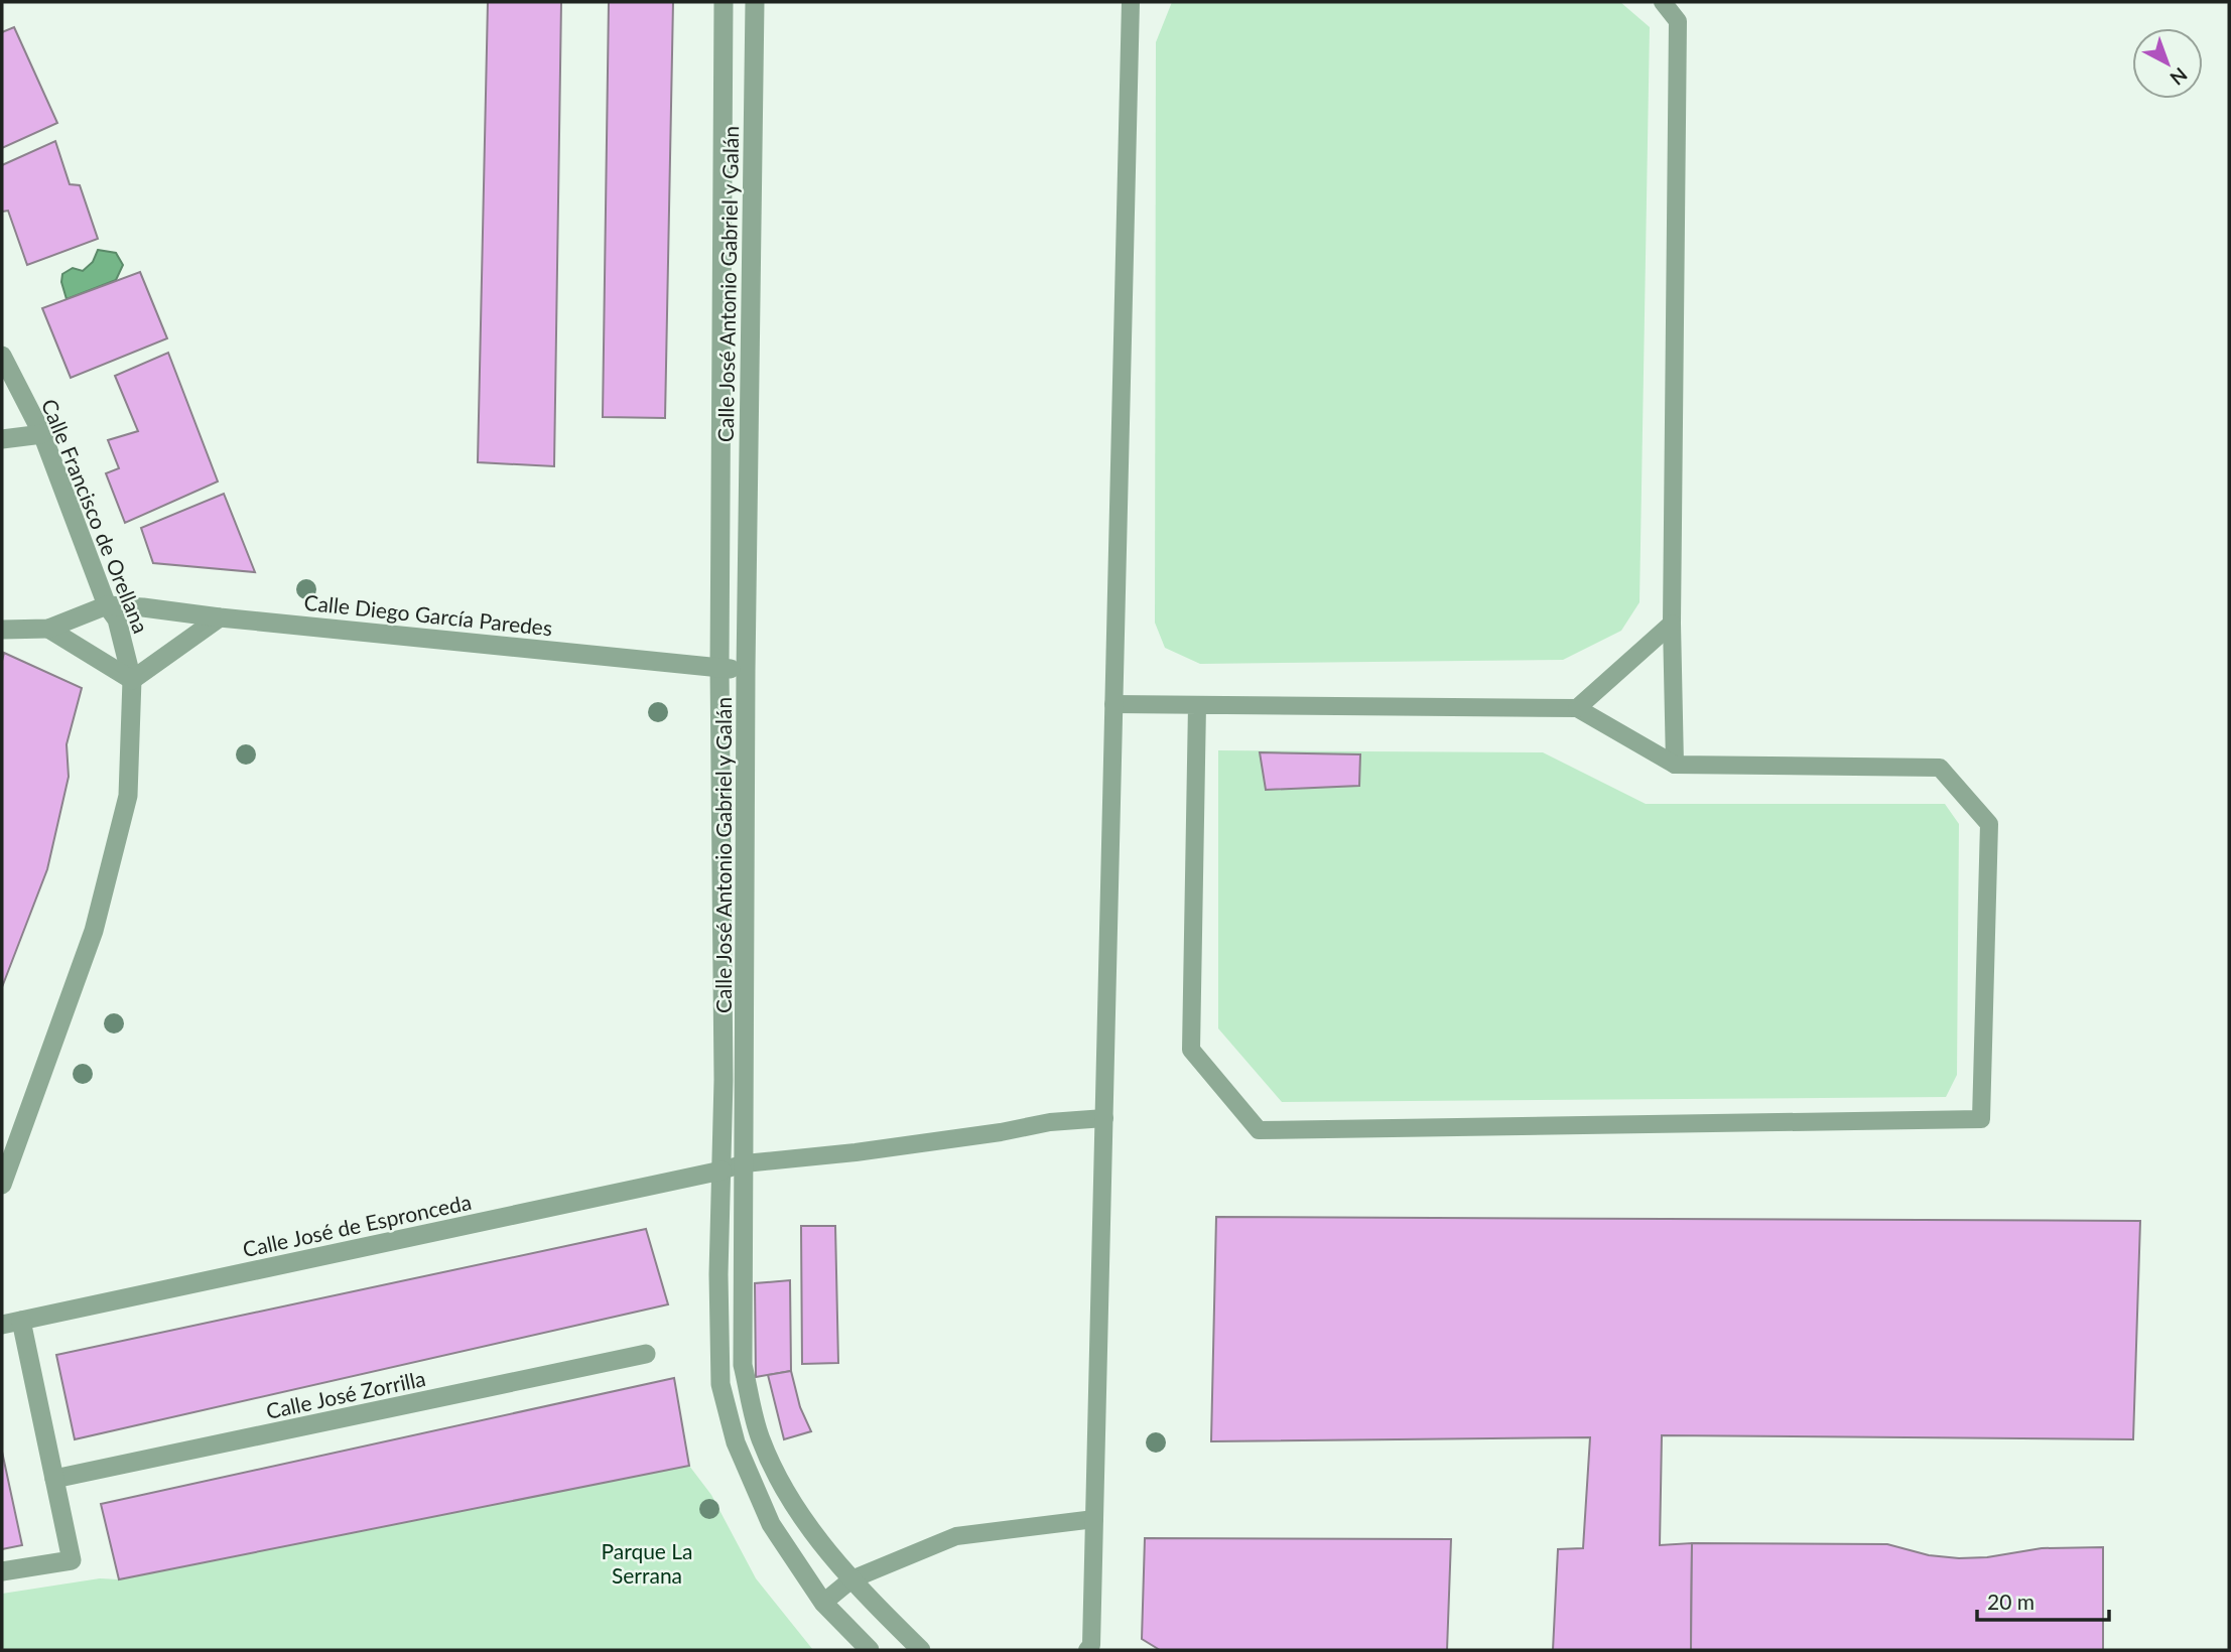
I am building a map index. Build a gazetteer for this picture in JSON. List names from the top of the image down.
{
  "streets": {
    "street": [
      "Calle José Antonio Gabriel y Galán",
      "Calle Francisco de Orellana",
      "Calle Diego García Paredes",
      "Calle José de Espronceda",
      "Calle José Zorrilla"
    ]
  },
  "crossings": [
    ["Calle José Antonio Gabriel y Galán", "Calle Diego García Paredes"],
    ["Calle José Antonio Gabriel y Galán", "Calle José de Espronceda"],
    ["Calle Francisco de Orellana", "Calle Diego García Paredes"]
  ],
  "parks": ["Parque La Serrana"],
  "scale_bar": "20 m",
  "north": "bottom right"
}
